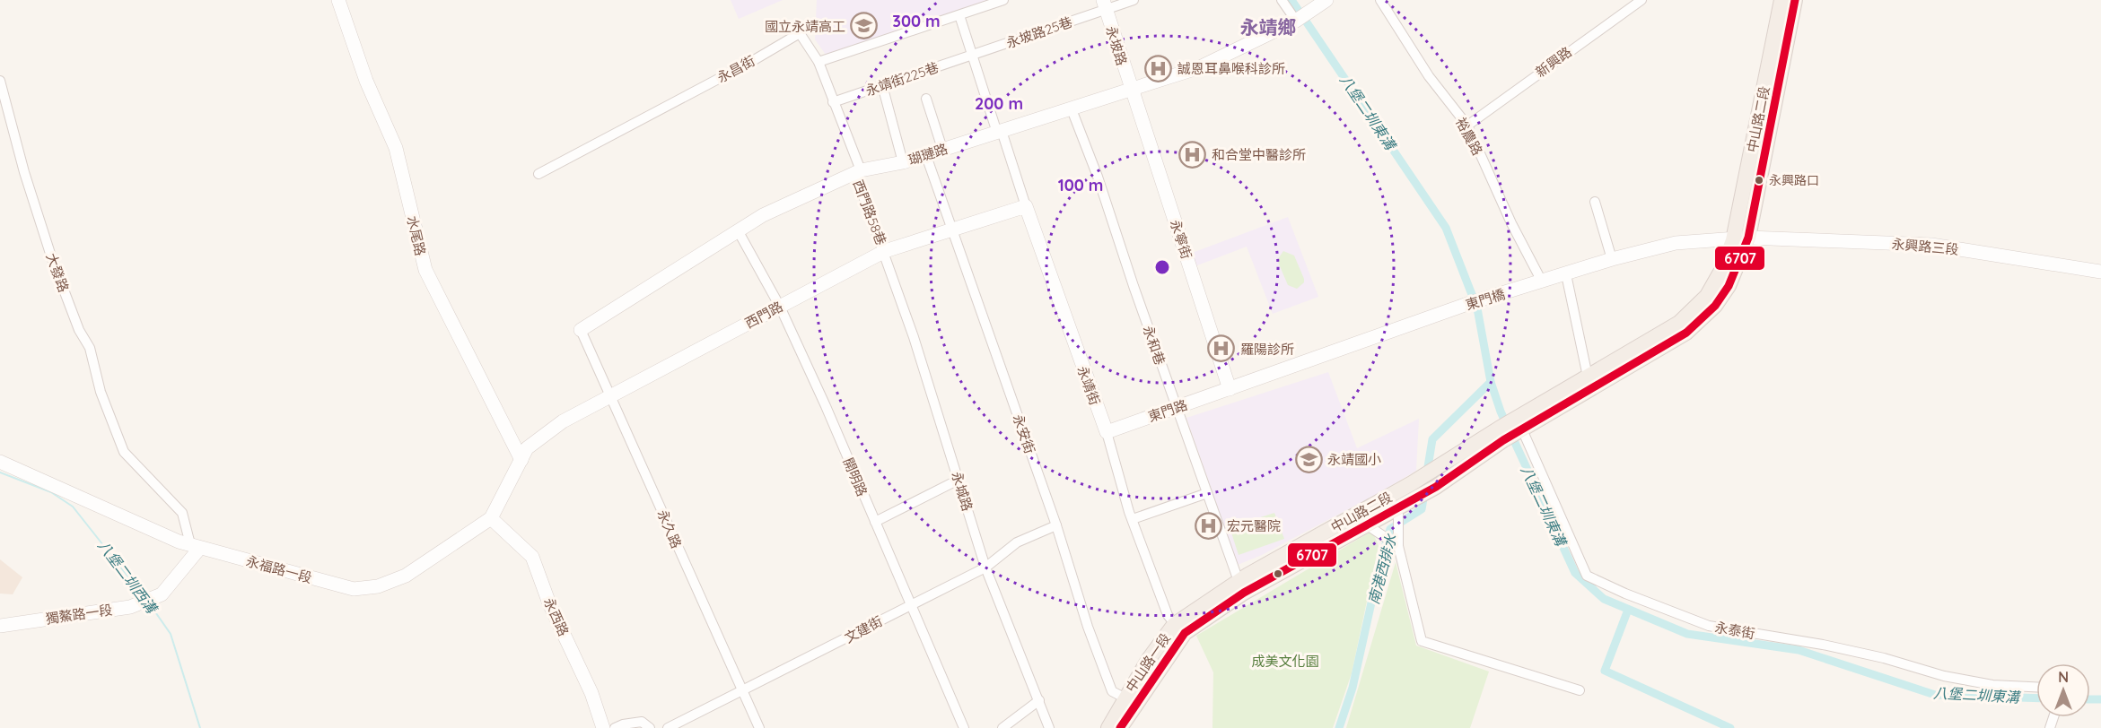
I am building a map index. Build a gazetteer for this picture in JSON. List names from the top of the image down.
{
  "streets": {
    "main road": ["中山路二段", "中山路一段"],
    "street": [
      "永坡路25巷",
      "永坡路",
      "新興路",
      "永昌街",
      "永靖街225巷",
      "裕農路",
      "瑚璉路",
      "西門路58巷",
      "水尾路",
      "永寧街",
      "永興路三段",
      "大發路",
      "東門橋",
      "西門路",
      "永和巷",
      "永靖街",
      "東門路",
      "永安街",
      "開明路",
      "永城路",
      "永久路",
      "永福路一段",
      "獨鰲路一段",
      "永西路",
      "文建街",
      "永泰街"
    ]
  },
  "crossings": [
    ["永坡路25巷", "永坡路"],
    ["永坡路25巷", "永靖街225巷"],
    ["永坡路25巷", "永靖街"],
    ["永坡路", "瑚璉路"],
    ["永坡路", "永寧街"],
    ["新興路", "裕農路"],
    ["永昌街", "永靖街225巷"],
    ["永昌街", "瑚璉路"],
    ["永昌街", "西門路58巷"],
    ["永靖街225巷", "永靖街"],
    ["中山路二段", "永興路三段"],
    ["中山路二段", "東門橋"],
    ["中山路二段", "永和巷"],
    ["中山路二段", "永靖街"],
    ["中山路二段", "永泰街"],
    ["中山路二段", "中山路一段"],
    ["裕農路", "東門橋"],
    ["瑚璉路", "西門路58巷"],
    ["瑚璉路", "永寧街"],
    ["瑚璉路", "永和巷"],
    ["瑚璉路", "永靖街"],
    ["瑚璉路", "永安街"],
    ["瑚璉路", "開明路"],
    ["瑚璉路", "永久路"],
    ["西門路58巷", "西門路"],
    ["西門路58巷", "永城路"],
    ["水尾路", "西門路"],
    ["水尾路", "永福路一段"],
    ["永寧街", "東門橋"],
    ["永寧街", "東門路"],
    ["永興路三段", "東門橋"],
    ["大發路", "永福路一段"],
    ["大發路", "獨鰲路一段"],
    ["東門橋", "東門路"],
    ["西門路", "永靖街"],
    ["西門路", "永安街"],
    ["西門路", "開明路"],
    ["西門路", "永城路"],
    ["西門路", "永久路"],
    ["西門路", "永福路一段"],
    ["永和巷", "東門路"],
    ["永靖街", "東門路"],
    ["永靖街", "中山路一段"],
    ["永安街", "文建街"],
    ["永安街", "中山路一段"],
    ["開明路", "文建街"],
    ["永城路", "文建街"],
    ["永久路", "文建街"],
    ["永福路一段", "獨鰲路一段"],
    ["永福路一段", "永西路"]
  ],
  "districts": ["永靖鄉"],
  "water": ["八堡二圳東溝", "南港西排水", "八堡二圳西溝"],
  "parks": ["成美文化園"],
  "places": {
    "school or university": ["國立永靖高工", "永靖國小"],
    "hospital": [
      "誠恩耳鼻喉科診所",
      "和合堂中醫診所",
      "羅陽診所",
      "宏元醫院"
    ],
    "other": ["永興路口"]
  },
  "lines": ["transit line 6707"],
  "north": "top",
  "rings": ["300 m", "200 m", "100 m"]
}
